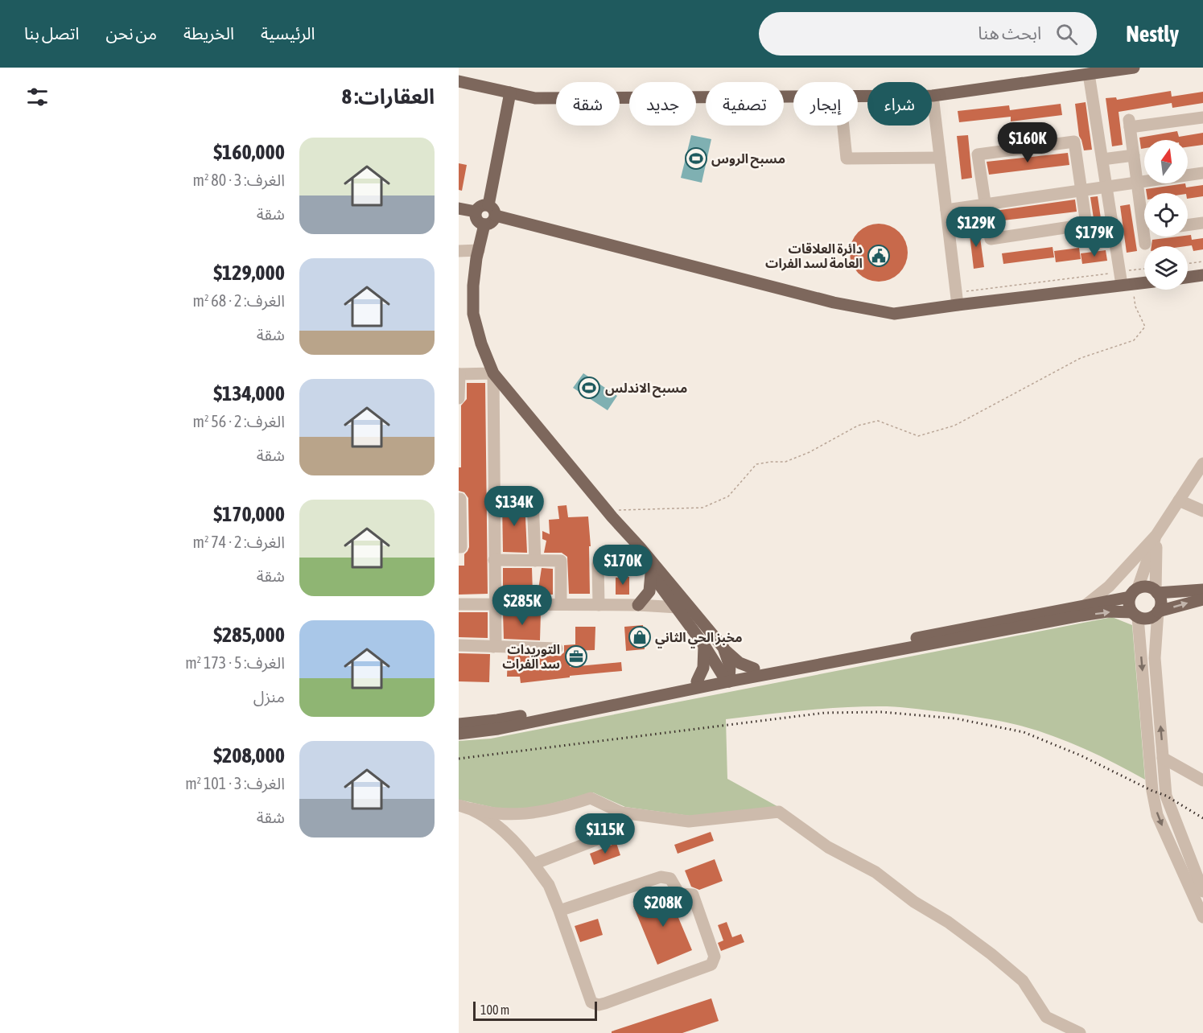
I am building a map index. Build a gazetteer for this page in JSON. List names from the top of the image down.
{
  "places": {
    "sports": ["مسبح الروس", "مسبح الاندلس"],
    "public building": ["دائرة العلاقات العامة لسد الفرات"],
    "shop": ["مخبز الحي الثاني"],
    "office": ["التوريدات سد الفرات"]
  },
  "scale_bar": "100 m",
  "north": "top",
  "page": {
    "header": "Nestly",
    "search": "ابحث هنا",
    "nav": [
      "الرئيسية",
      "الخريطة",
      "من نحن",
      "اتصل بنا"
    ],
    "heading": "العقارات: 8",
    "chip": [
      "شراء",
      "إيجار",
      "تصفية",
      "جديد",
      "شقة"
    ],
    "price": [
      "$160K",
      "$129K",
      "$179K",
      "$134K",
      "$170K",
      "$285K",
      "$115K",
      "$208K"
    ],
    "list": [
      {
        "name": "$160,000",
        "note": "الغرف: 3 · 80 m² · شقة"
      },
      {
        "name": "$129,000",
        "note": "الغرف: 2 · 68 m² · شقة"
      },
      {
        "name": "$134,000",
        "note": "الغرف: 2 · 56 m² · شقة"
      },
      {
        "name": "$170,000",
        "note": "الغرف: 2 · 74 m² · شقة"
      },
      {
        "name": "$285,000",
        "note": "الغرف: 5 · 173 m² · منزل"
      },
      {
        "name": "$208,000",
        "note": "الغرف: 3 · 101 m² · شقة"
      }
    ],
    "scale": "100 m"
  }
}
